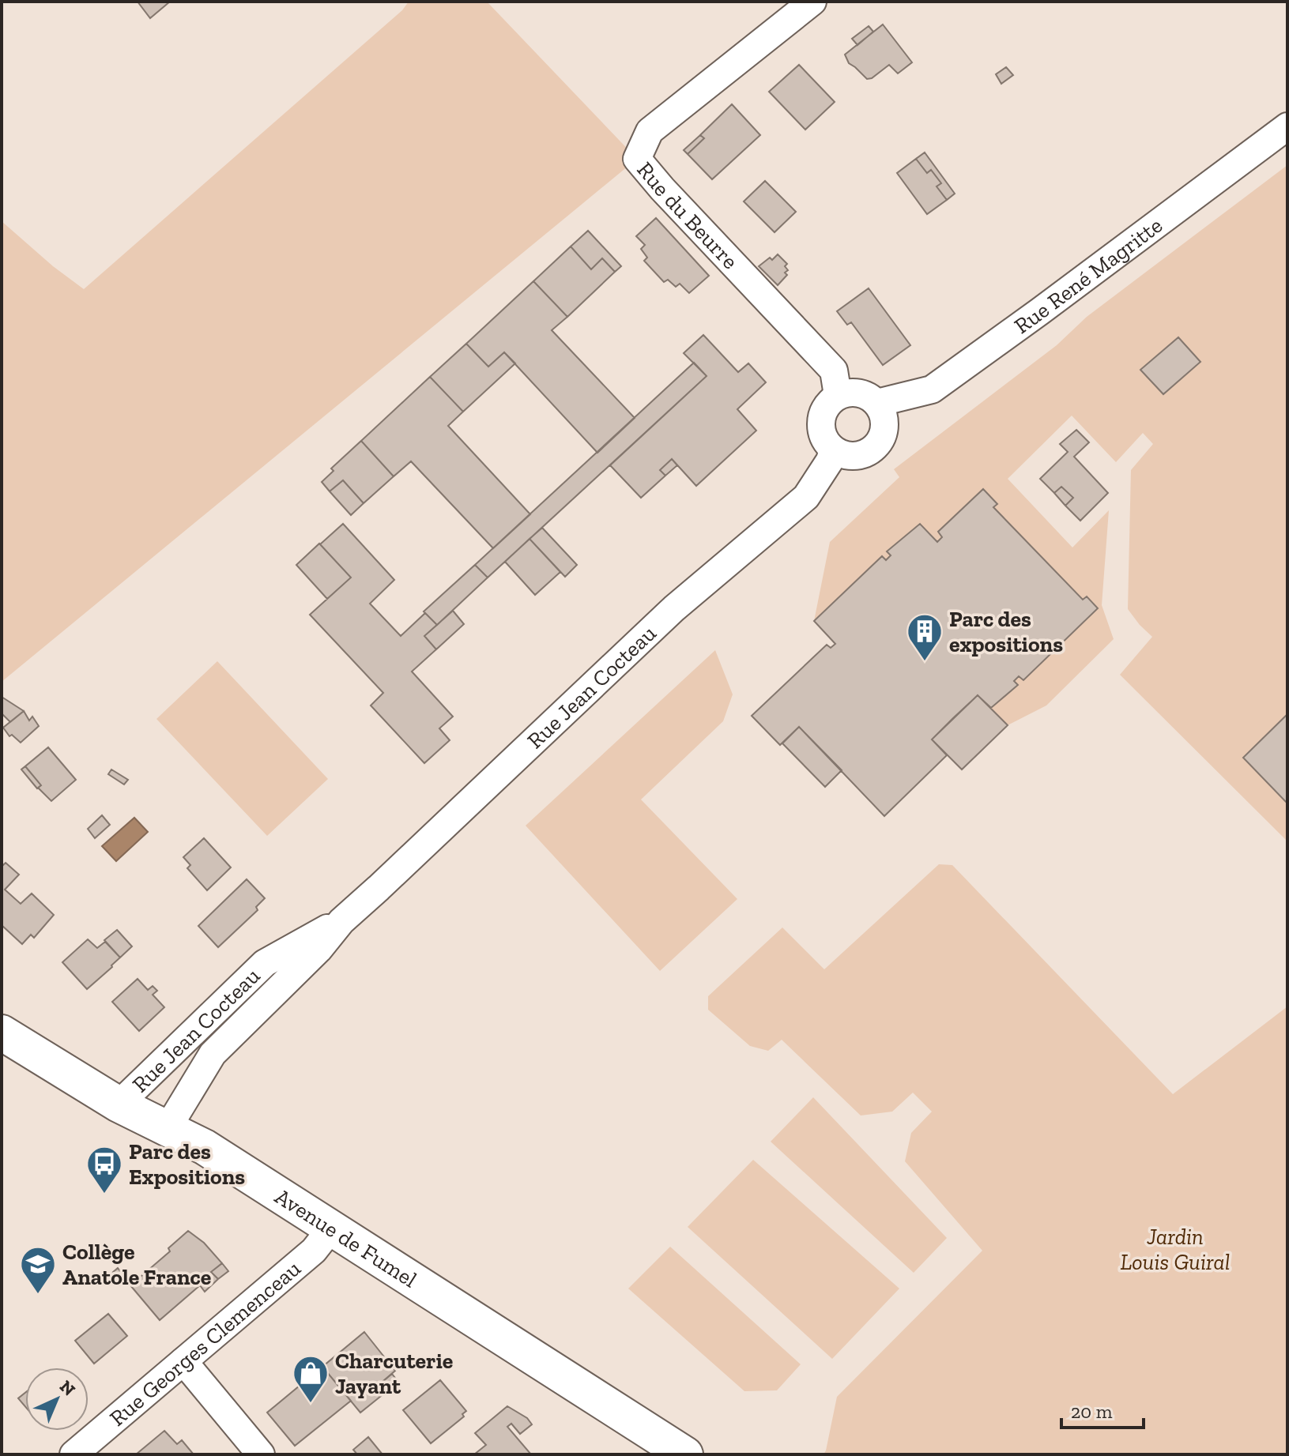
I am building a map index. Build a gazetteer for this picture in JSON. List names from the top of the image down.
{
  "streets": {
    "main road": ["Avenue de Fumel"],
    "street": [
      "Rue du Beurre",
      "Rue René Magritte",
      "Rue Jean Cocteau",
      "Rue Georges Clemenceau"
    ]
  },
  "crossings": [
    ["Rue du Beurre", "Rue René Magritte"],
    ["Rue du Beurre", "Rue Jean Cocteau"],
    ["Rue René Magritte", "Rue Jean Cocteau"],
    ["Rue Jean Cocteau", "Avenue de Fumel"],
    ["Avenue de Fumel", "Rue Georges Clemenceau"]
  ],
  "parks": ["Jardin Louis Guiral"],
  "places": {
    "building": ["Parc des expositions"],
    "bus stop": ["Parc des Expositions"],
    "school or university": ["Collège Anatole France"],
    "shop": ["Charcuterie Jayant"]
  },
  "scale_bar": "20 m",
  "north": "top right"
}
